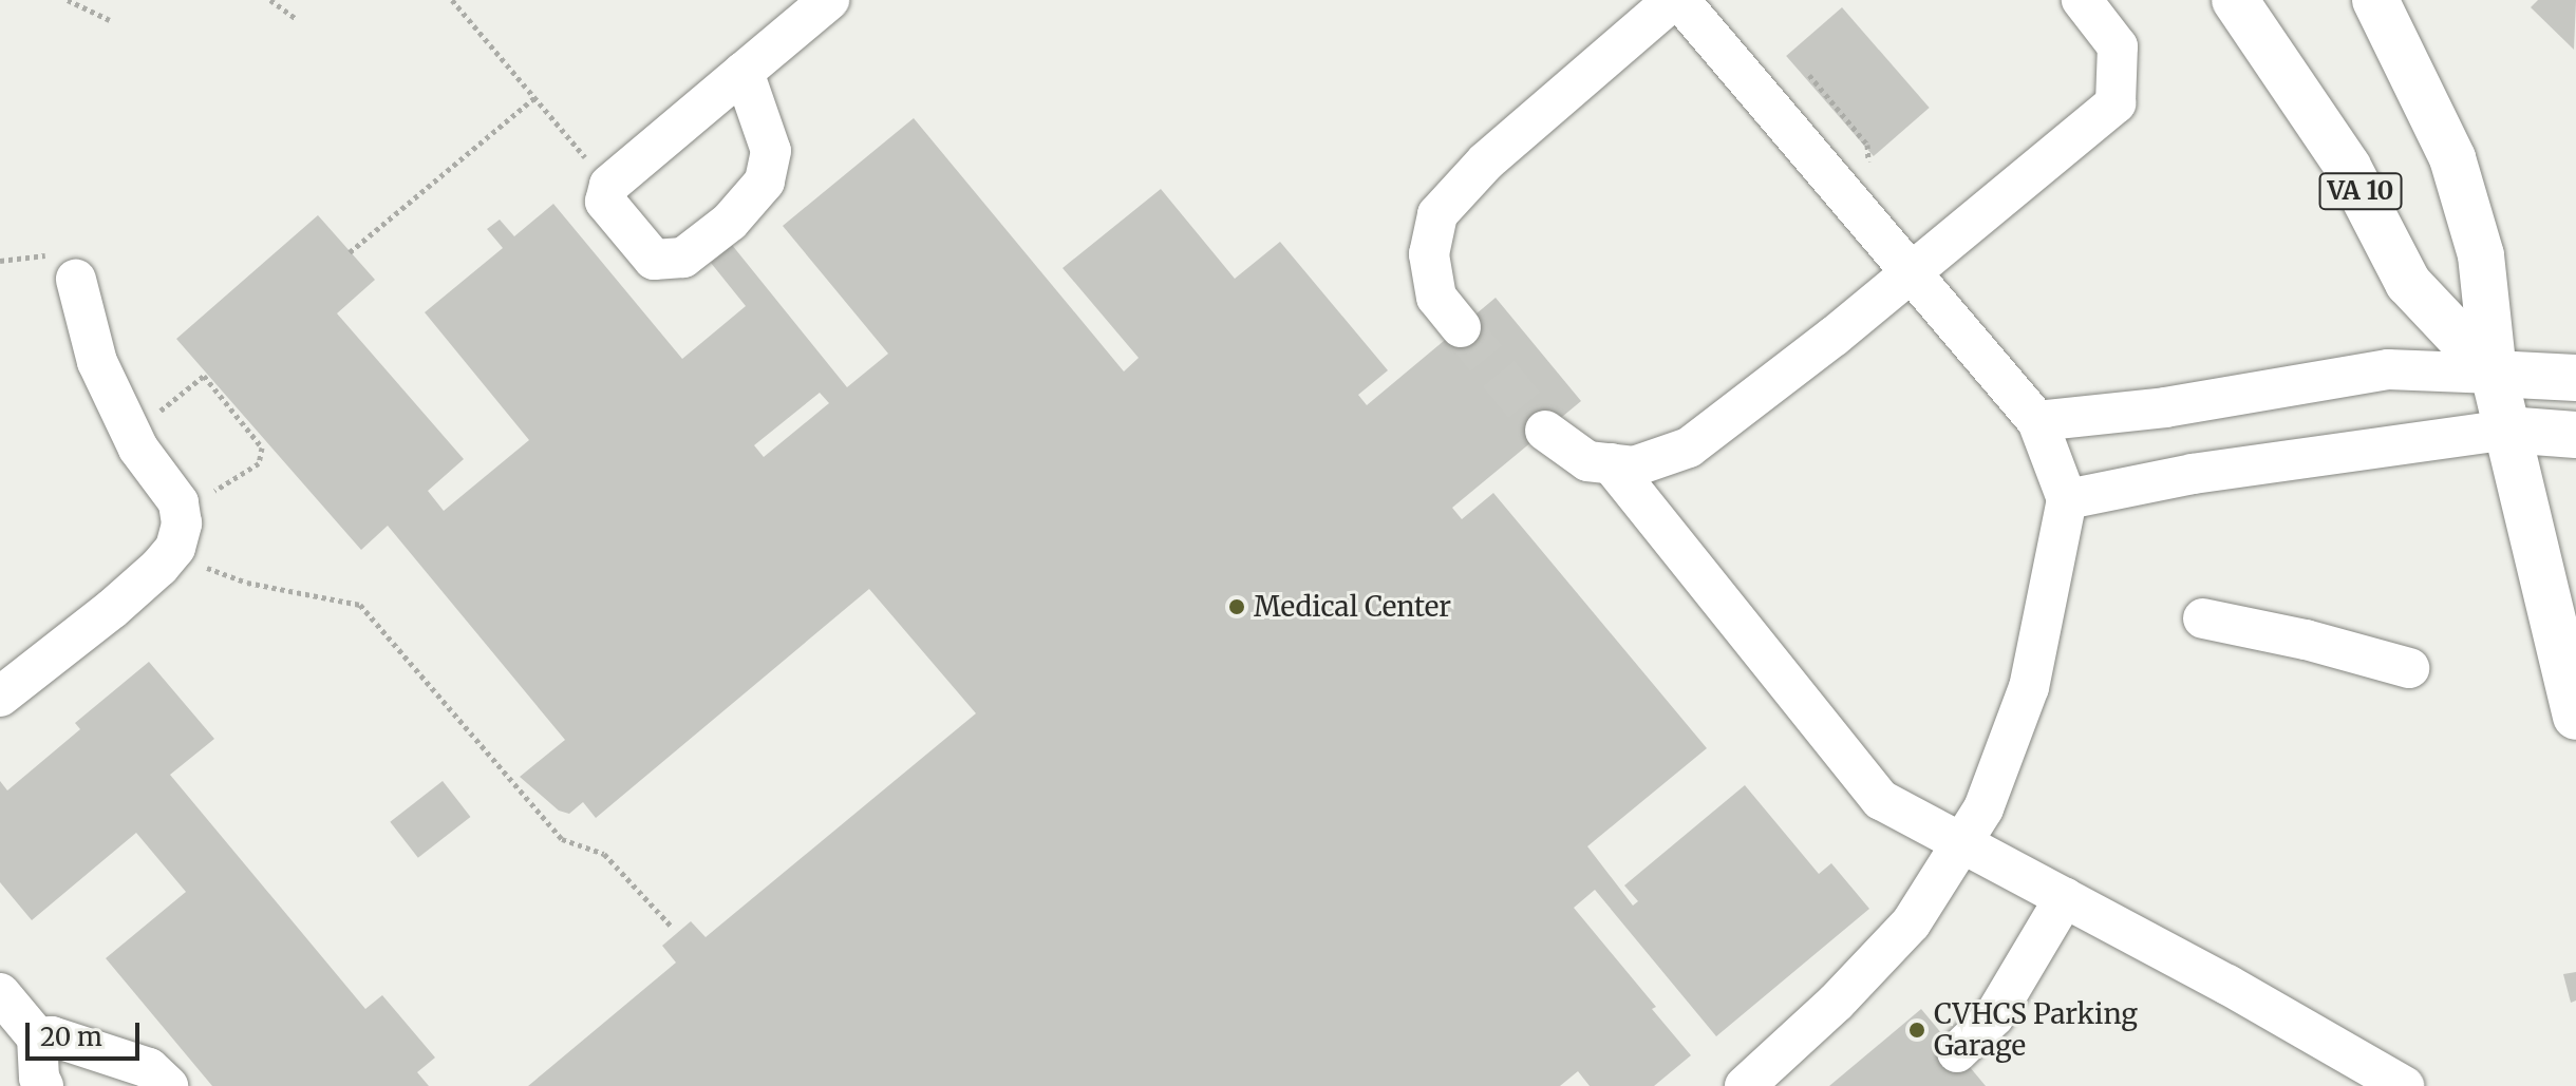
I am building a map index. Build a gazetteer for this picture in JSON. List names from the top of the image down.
{
  "streets": {
    "main road": ["VA 10"]
  },
  "places": ["Medical Center", "CVHCS Parking Garage"],
  "scale_bar": "20 m"
}
